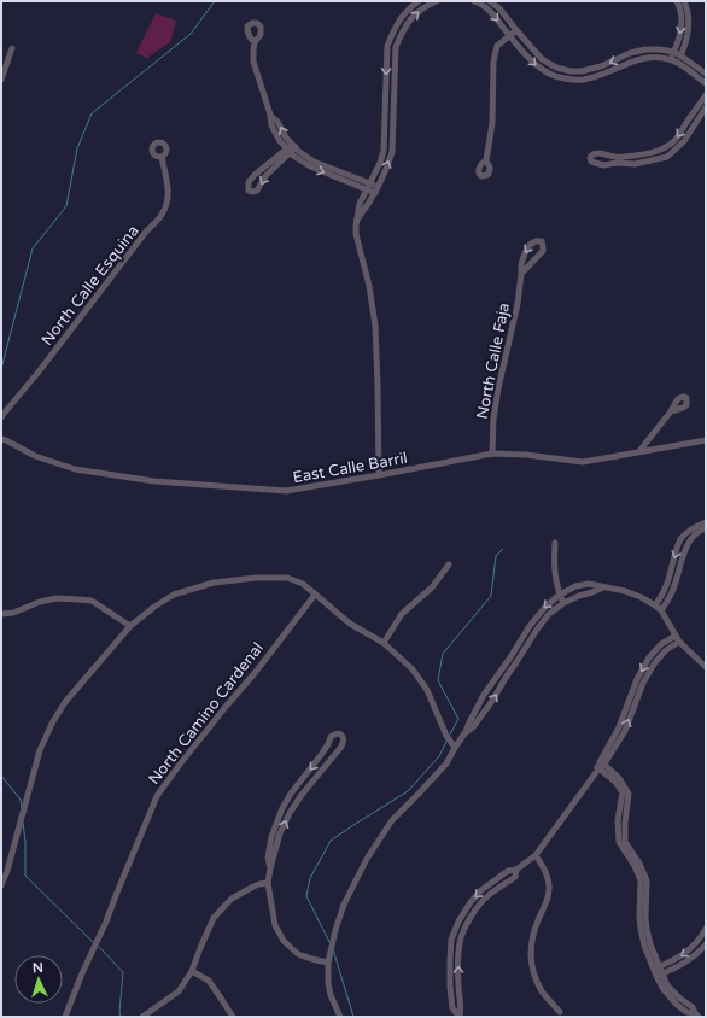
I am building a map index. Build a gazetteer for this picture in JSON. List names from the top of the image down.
{
  "streets": {
    "street": [
      "North Calle Esquina",
      "North Calle Faja",
      "East Calle Barril",
      "North Camino Cardenal"
    ]
  },
  "crossings": [
    ["North Calle Faja", "East Calle Barril"]
  ],
  "north": "top"
}
